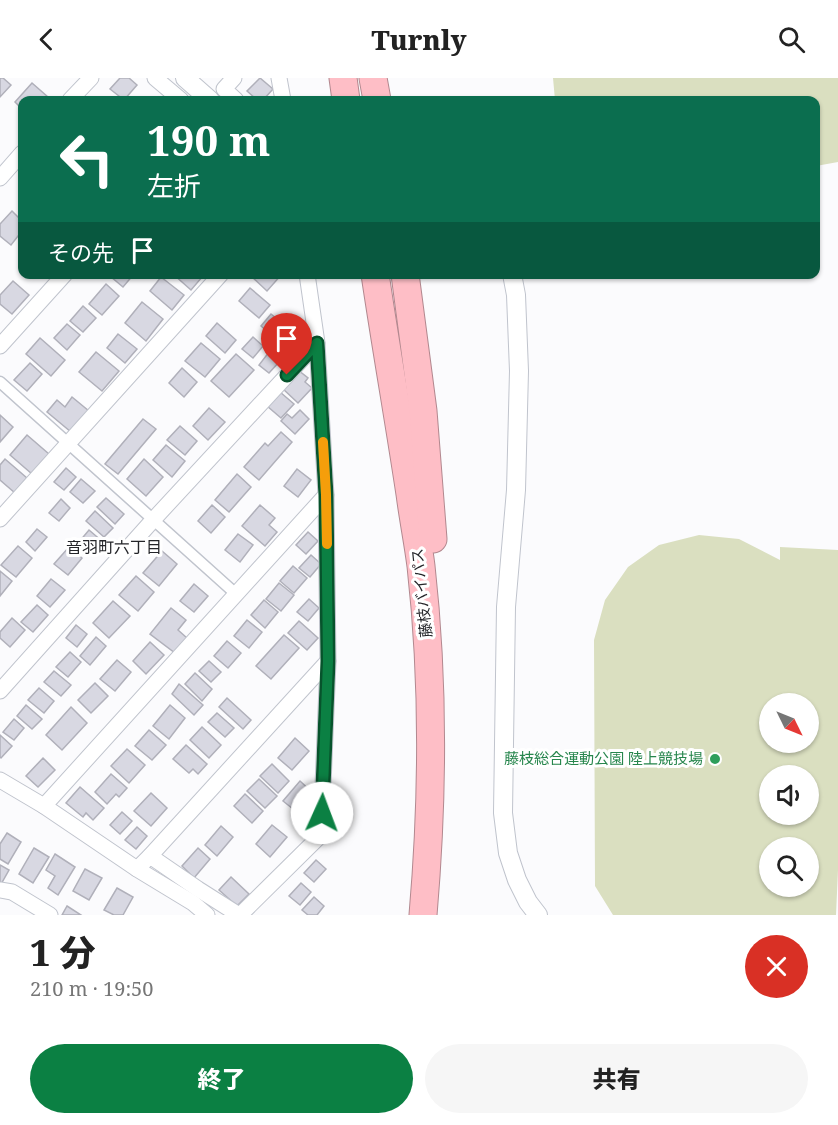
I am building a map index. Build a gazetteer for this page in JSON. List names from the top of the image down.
{
  "streets": {
    "highway": ["藤枝バイパス"]
  },
  "districts": ["音羽町六丁目"],
  "places": ["藤枝総合運動公園 陸上競技場"],
  "north": "bottom right",
  "page": {
    "header": "Turnly",
    "turn": ["190 m", "左折"],
    "then": "その先",
    "heading": ["1 分", "210 m · 19:50"],
    "buttons": ["終了", "共有"]
  }
}
